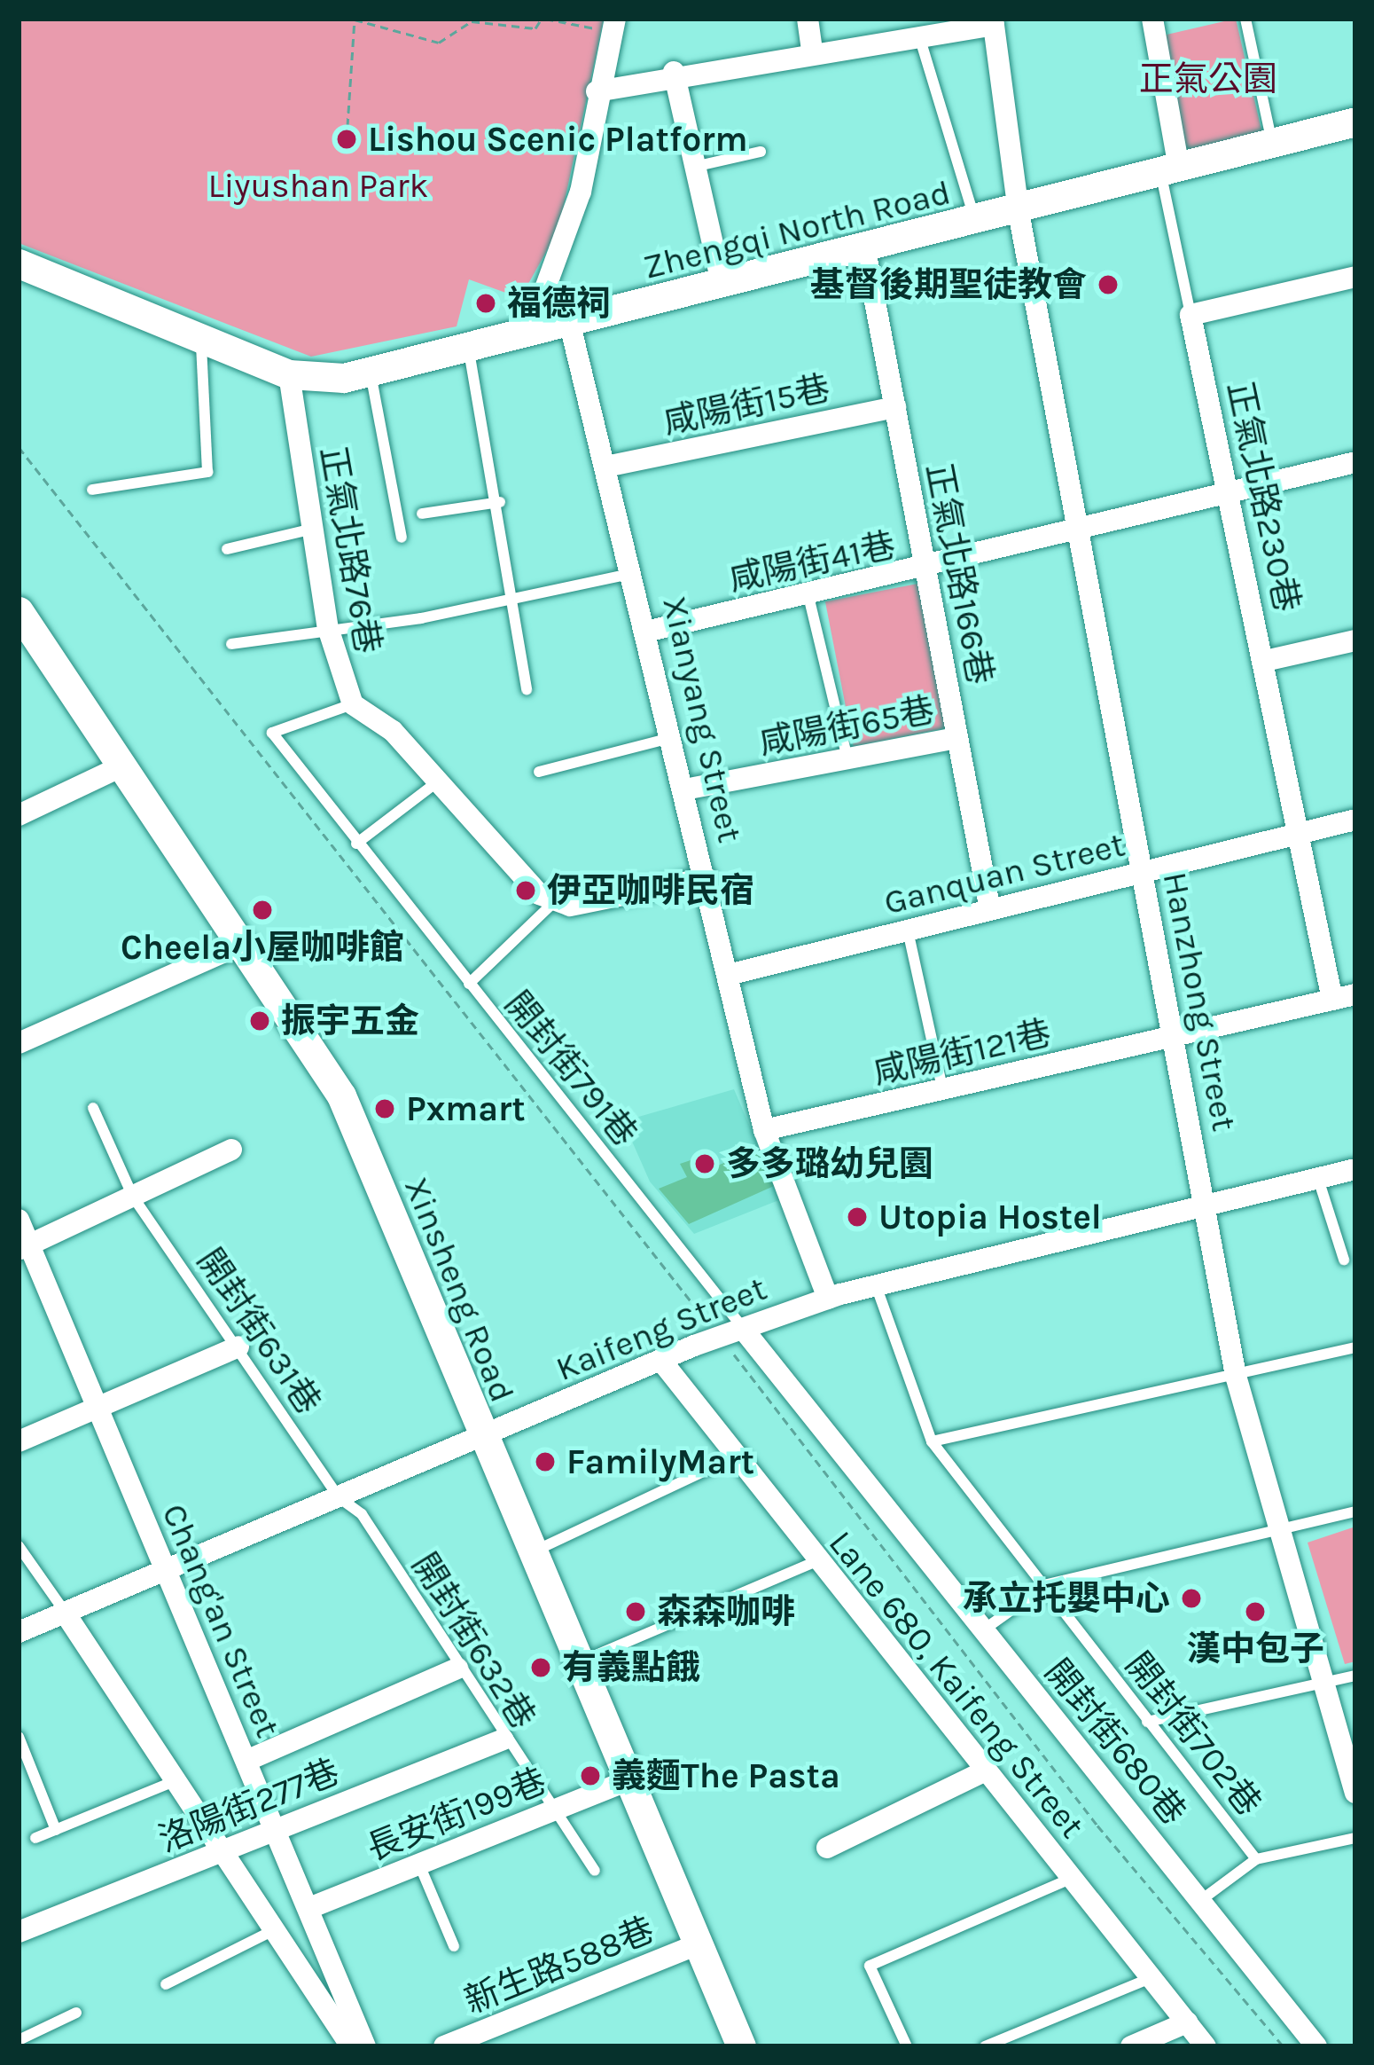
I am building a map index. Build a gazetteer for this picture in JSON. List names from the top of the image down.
{
  "streets": {
    "street": [
      "Zhengqi North Road",
      "咸陽街15巷",
      "正氣北路230巷",
      "正氣北路76巷",
      "咸陽街41巷",
      "正氣北路166巷",
      "Xianyang Street",
      "咸陽街65巷",
      "Ganquan Street",
      "Hanzhong Street",
      "咸陽街121巷",
      "Xinsheng Road",
      "Kaifeng Street",
      "Chang'an Street",
      "Lane 680, Kaifeng Street",
      "開封街680巷",
      "洛陽街277巷",
      "長安街199巷",
      "新生路588巷"
    ],
    "lane": [
      "開封街791巷",
      "開封街631巷",
      "開封街632巷",
      "開封街702巷"
    ]
  },
  "crossings": [
    ["Zhengqi North Road", "正氣北路230巷"],
    ["Zhengqi North Road", "正氣北路76巷"],
    ["Zhengqi North Road", "正氣北路166巷"],
    ["Zhengqi North Road", "Xianyang Street"],
    ["Zhengqi North Road", "Hanzhong Street"],
    ["咸陽街15巷", "正氣北路166巷"],
    ["咸陽街15巷", "Xianyang Street"],
    ["正氣北路230巷", "咸陽街41巷"],
    ["正氣北路230巷", "Ganquan Street"],
    ["正氣北路230巷", "咸陽街121巷"],
    ["正氣北路76巷", "開封街791巷"],
    ["咸陽街41巷", "正氣北路166巷"],
    ["咸陽街41巷", "Xianyang Street"],
    ["咸陽街41巷", "Hanzhong Street"],
    ["正氣北路166巷", "咸陽街65巷"],
    ["正氣北路166巷", "Ganquan Street"],
    ["Xianyang Street", "咸陽街65巷"],
    ["Xianyang Street", "Ganquan Street"],
    ["Xianyang Street", "咸陽街121巷"],
    ["Xianyang Street", "Kaifeng Street"],
    ["Ganquan Street", "Hanzhong Street"],
    ["Hanzhong Street", "咸陽街121巷"],
    ["Hanzhong Street", "Kaifeng Street"],
    ["開封街791巷", "Kaifeng Street"],
    ["開封街791巷", "開封街680巷"],
    ["Xinsheng Road", "Kaifeng Street"],
    ["Xinsheng Road", "長安街199巷"],
    ["Xinsheng Road", "新生路588巷"],
    ["Kaifeng Street", "開封街631巷"],
    ["Kaifeng Street", "Chang'an Street"],
    ["Kaifeng Street", "開封街632巷"],
    ["Kaifeng Street", "Lane 680, Kaifeng Street"],
    ["Kaifeng Street", "開封街702巷"],
    ["Kaifeng Street", "開封街680巷"],
    ["開封街631巷", "開封街632巷"],
    ["Chang'an Street", "洛陽街277巷"],
    ["Chang'an Street", "長安街199巷"],
    ["開封街632巷", "洛陽街277巷"],
    ["開封街632巷", "長安街199巷"]
  ],
  "parks": ["正氣公園", "Liyushan Park"],
  "places": [
    "Lishou Scenic Platform",
    "基督後期聖徒教會",
    "福德祠",
    "伊亞咖啡民宿",
    "Cheela小屋咖啡館",
    "振宇五金",
    "Pxmart",
    "多多璐幼兒園",
    "Utopia Hostel",
    "FamilyMart",
    "承立托嬰中心",
    "森森咖啡",
    "漢中包子",
    "有義點餓",
    "義麵The Pasta"
  ]
}
